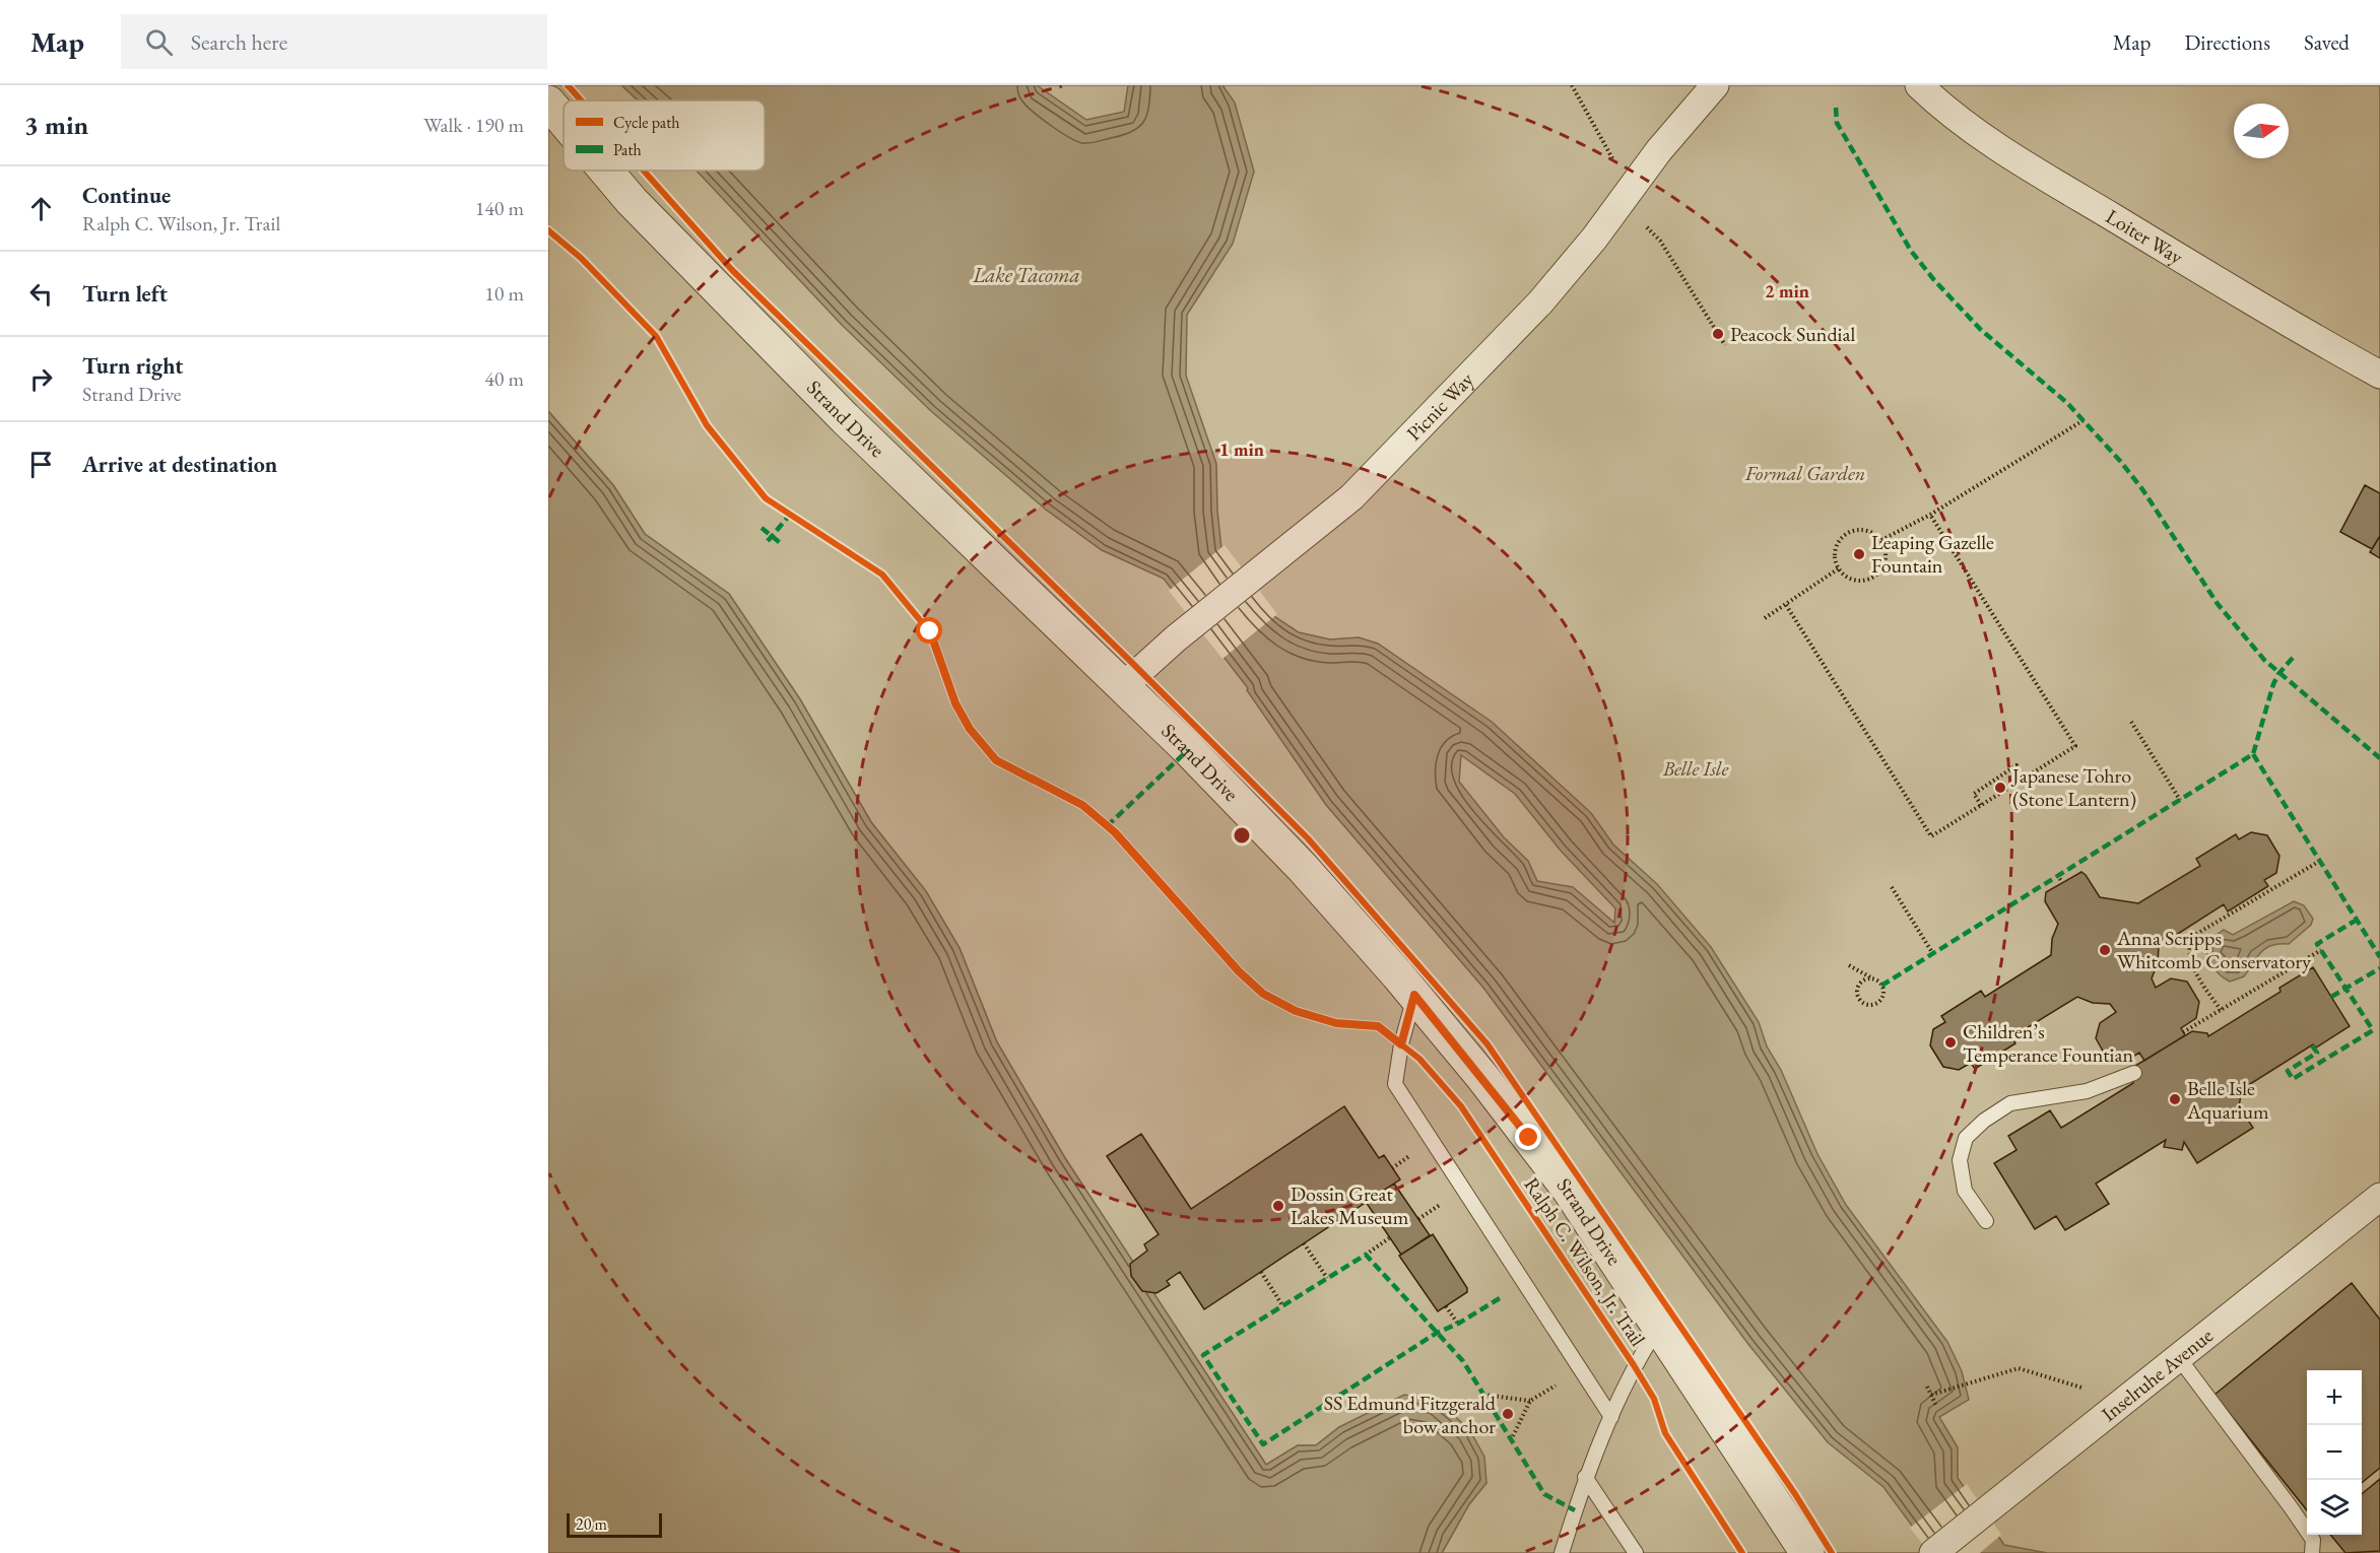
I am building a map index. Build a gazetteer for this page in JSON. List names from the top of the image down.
{
  "streets": {
    "street": [
      "Loiter Way",
      "Picnic Way",
      "Strand Drive",
      "Inselruhe Avenue"
    ],
    "cycle path": ["Ralph C. Wilson, Jr. Trail"]
  },
  "crossings": [
    ["Picnic Way", "Strand Drive"]
  ],
  "water": ["Lake Tacoma"],
  "parks": ["Formal Garden", "Belle Isle"],
  "places": [
    "Peacock Sundial",
    "Leaping Gazelle Fountain",
    "Japanese Tohro (Stone Lantern)",
    "Anna Scripps Whitcomb Conservatory",
    "Children’s Temperance Fountian",
    "Belle Isle Aquarium",
    "Dossin Great Lakes Museum",
    "SS Edmund Fitzgerald bow anchor"
  ],
  "legend": ["Cycle path", "Path"],
  "scale_bar": "20 m",
  "north": "right",
  "page": {
    "header": "Map",
    "search": "Search here",
    "nav": ["Map", "Directions", "Saved"],
    "heading": ["3 min", "Walk · 190 m"],
    "list": [
      ["Continue", "Ralph C. Wilson, Jr. Trail", "140 m"],
      ["Turn left", "10 m"],
      ["Turn right", "Strand Drive", "40 m"],
      "Arrive at destination"
    ],
    "map_buttons": ["+", "−"],
    "scale": "20 m"
  },
  "rings": ["2 min", "1 min"]
}
